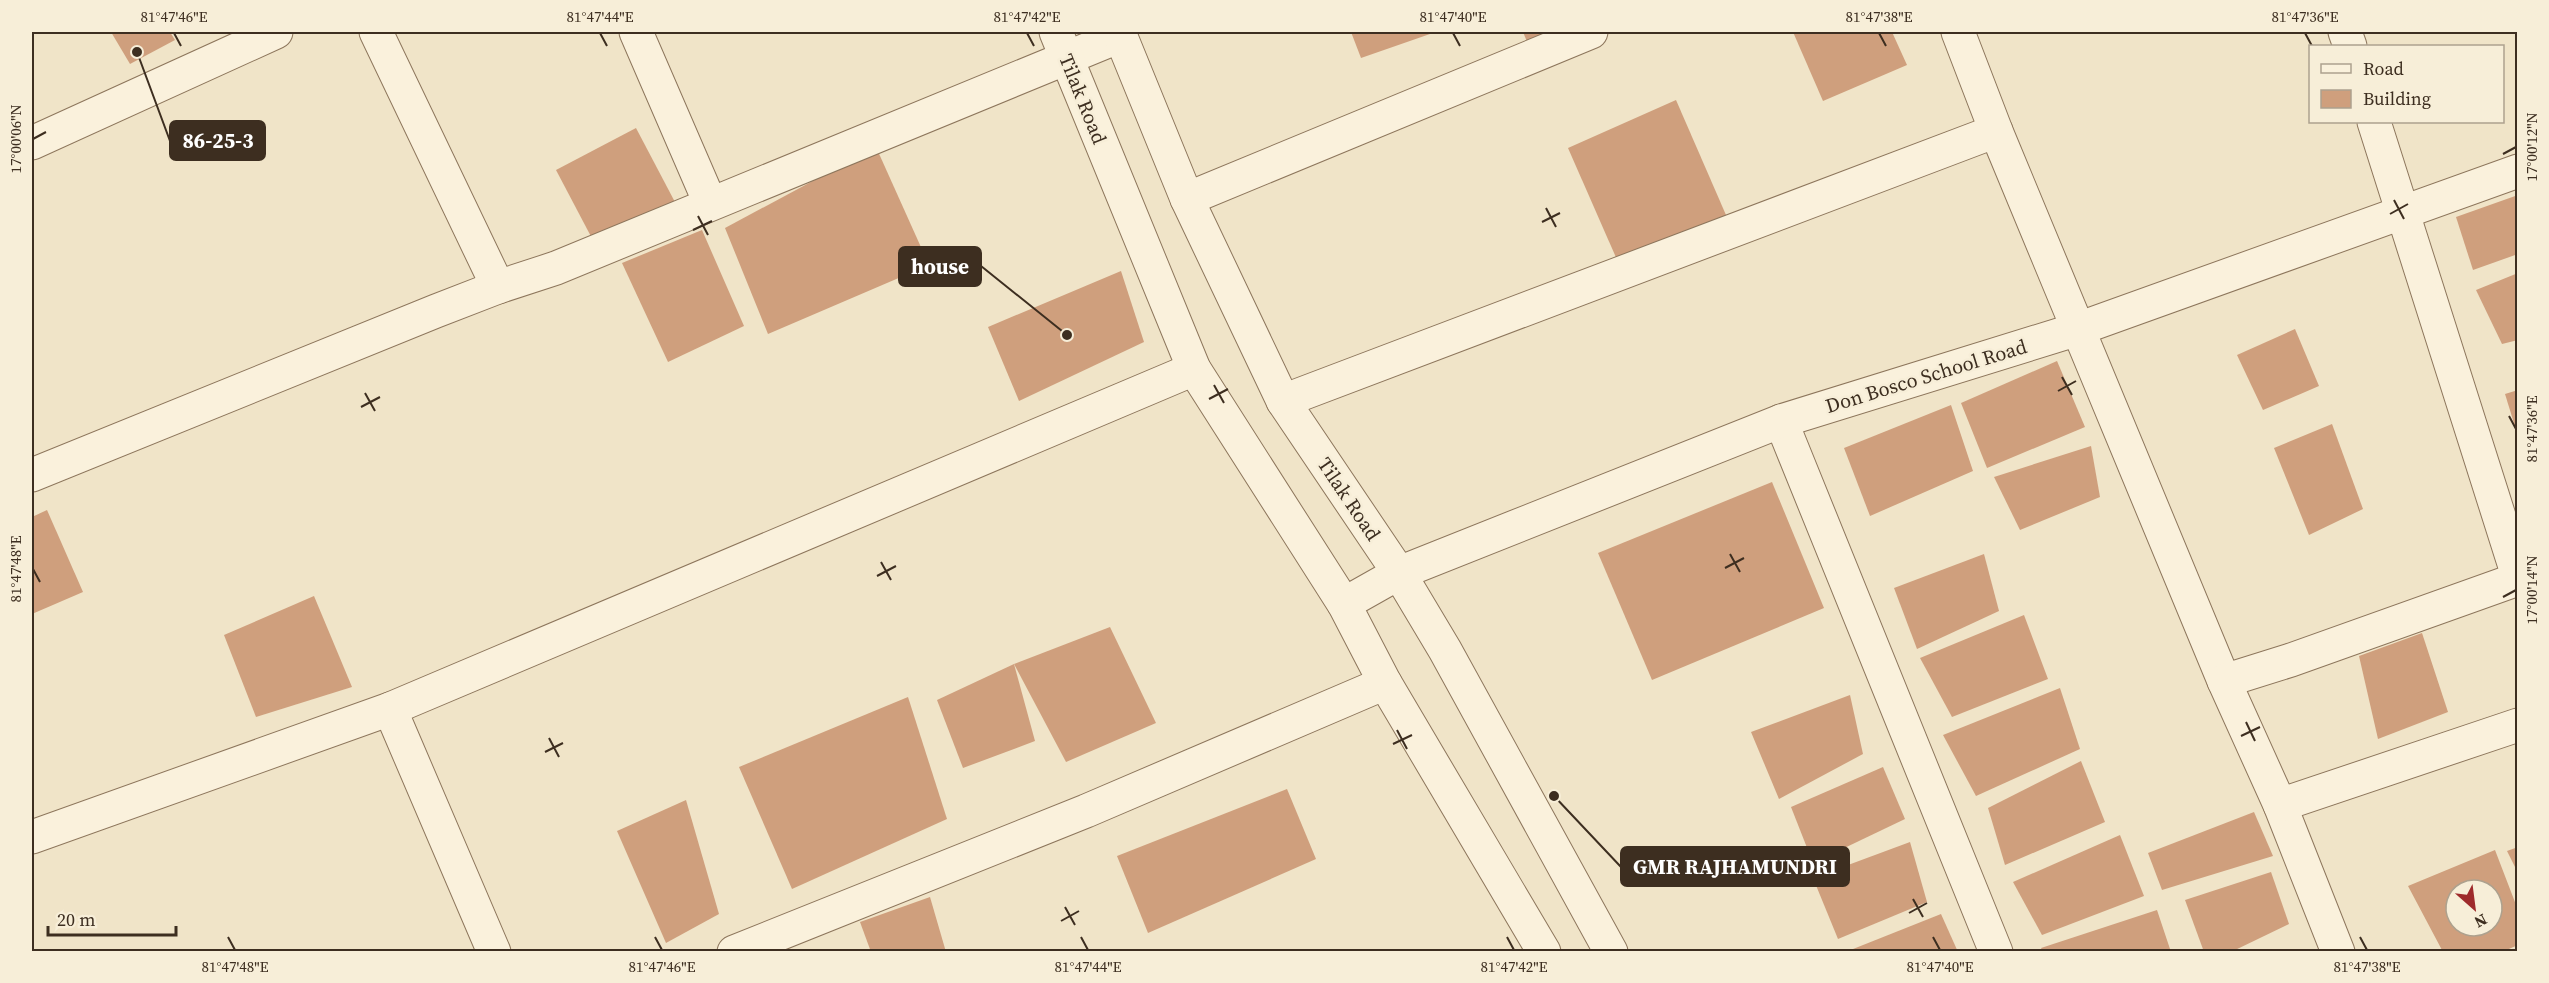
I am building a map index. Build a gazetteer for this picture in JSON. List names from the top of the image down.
{
  "streets": {
    "street": ["Tilak Road", "Don Bosco School Road"]
  },
  "crossings": [
    ["Tilak Road", "Don Bosco School Road"]
  ],
  "places": ["86-25-3", "house", "GMR RAJHAMUNDRI"],
  "legend": ["Road", "Building"],
  "scale_bar": "20 m",
  "north": "bottom right",
  "coordinates": [
    "81°47'46\"E",
    "81°47'44\"E",
    "81°47'42\"E",
    "81°47'40\"E",
    "81°47'38\"E",
    "81°47'36\"E",
    "17°00'06\"N",
    "17°00'12\"N",
    "81°47'48\"E",
    "17°00'14\"N"
  ]
}
